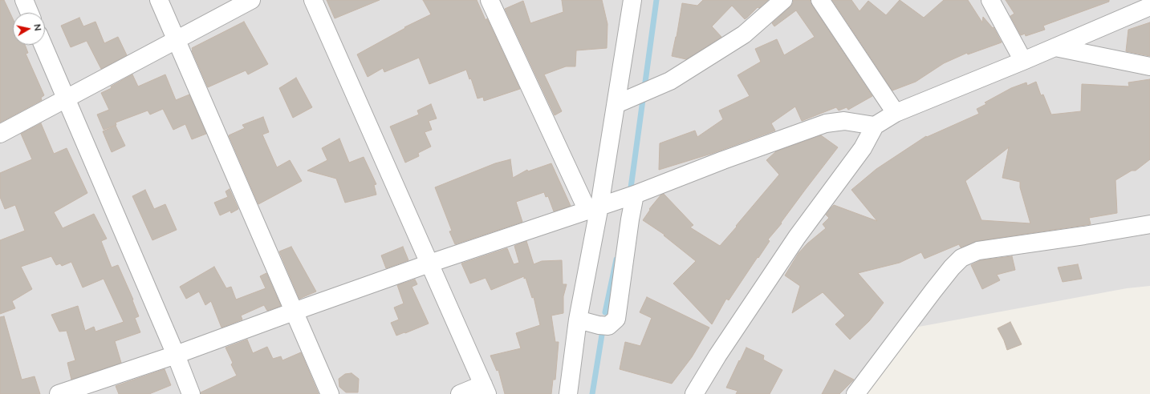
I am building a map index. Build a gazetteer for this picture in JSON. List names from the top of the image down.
{
  "north": "right"
}
